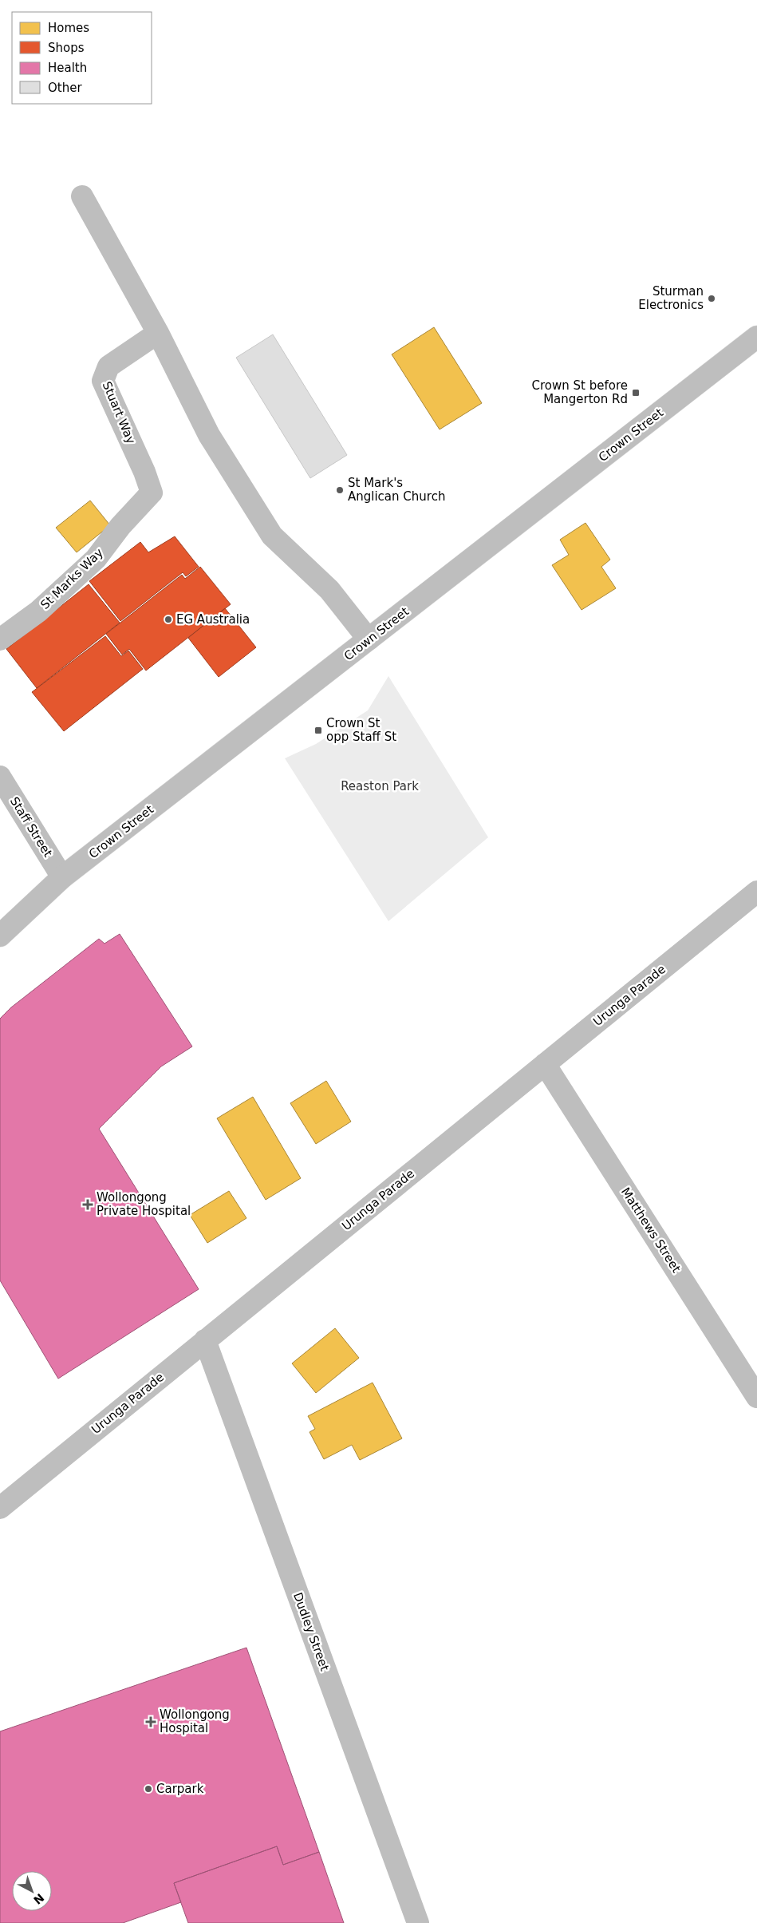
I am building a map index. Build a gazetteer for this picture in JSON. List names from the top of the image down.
{
  "streets": {
    "street": [
      "Stuart Way",
      "Crown Street",
      "St Marks Way",
      "Staff Street",
      "Urunga Parade",
      "Matthews Street",
      "Dudley Street"
    ]
  },
  "crossings": [
    ["Stuart Way", "St Marks Way"],
    ["Crown Street", "Staff Street"],
    ["Urunga Parade", "Matthews Street"],
    ["Urunga Parade", "Dudley Street"]
  ],
  "parks": ["Reaston Park"],
  "places": {
    "other": [
      "Sturman Electronics",
      "St Mark's Anglican Church",
      "EG Australia",
      "Carpark"
    ],
    "transit": ["Crown St before Mangerton Rd", "Crown St opp Staff St"],
    "health": ["Wollongong Private Hospital", "Wollongong Hospital"]
  },
  "legend": [
    "Homes",
    "Shops",
    "Health",
    "Other"
  ],
  "north": "bottom right"
}
